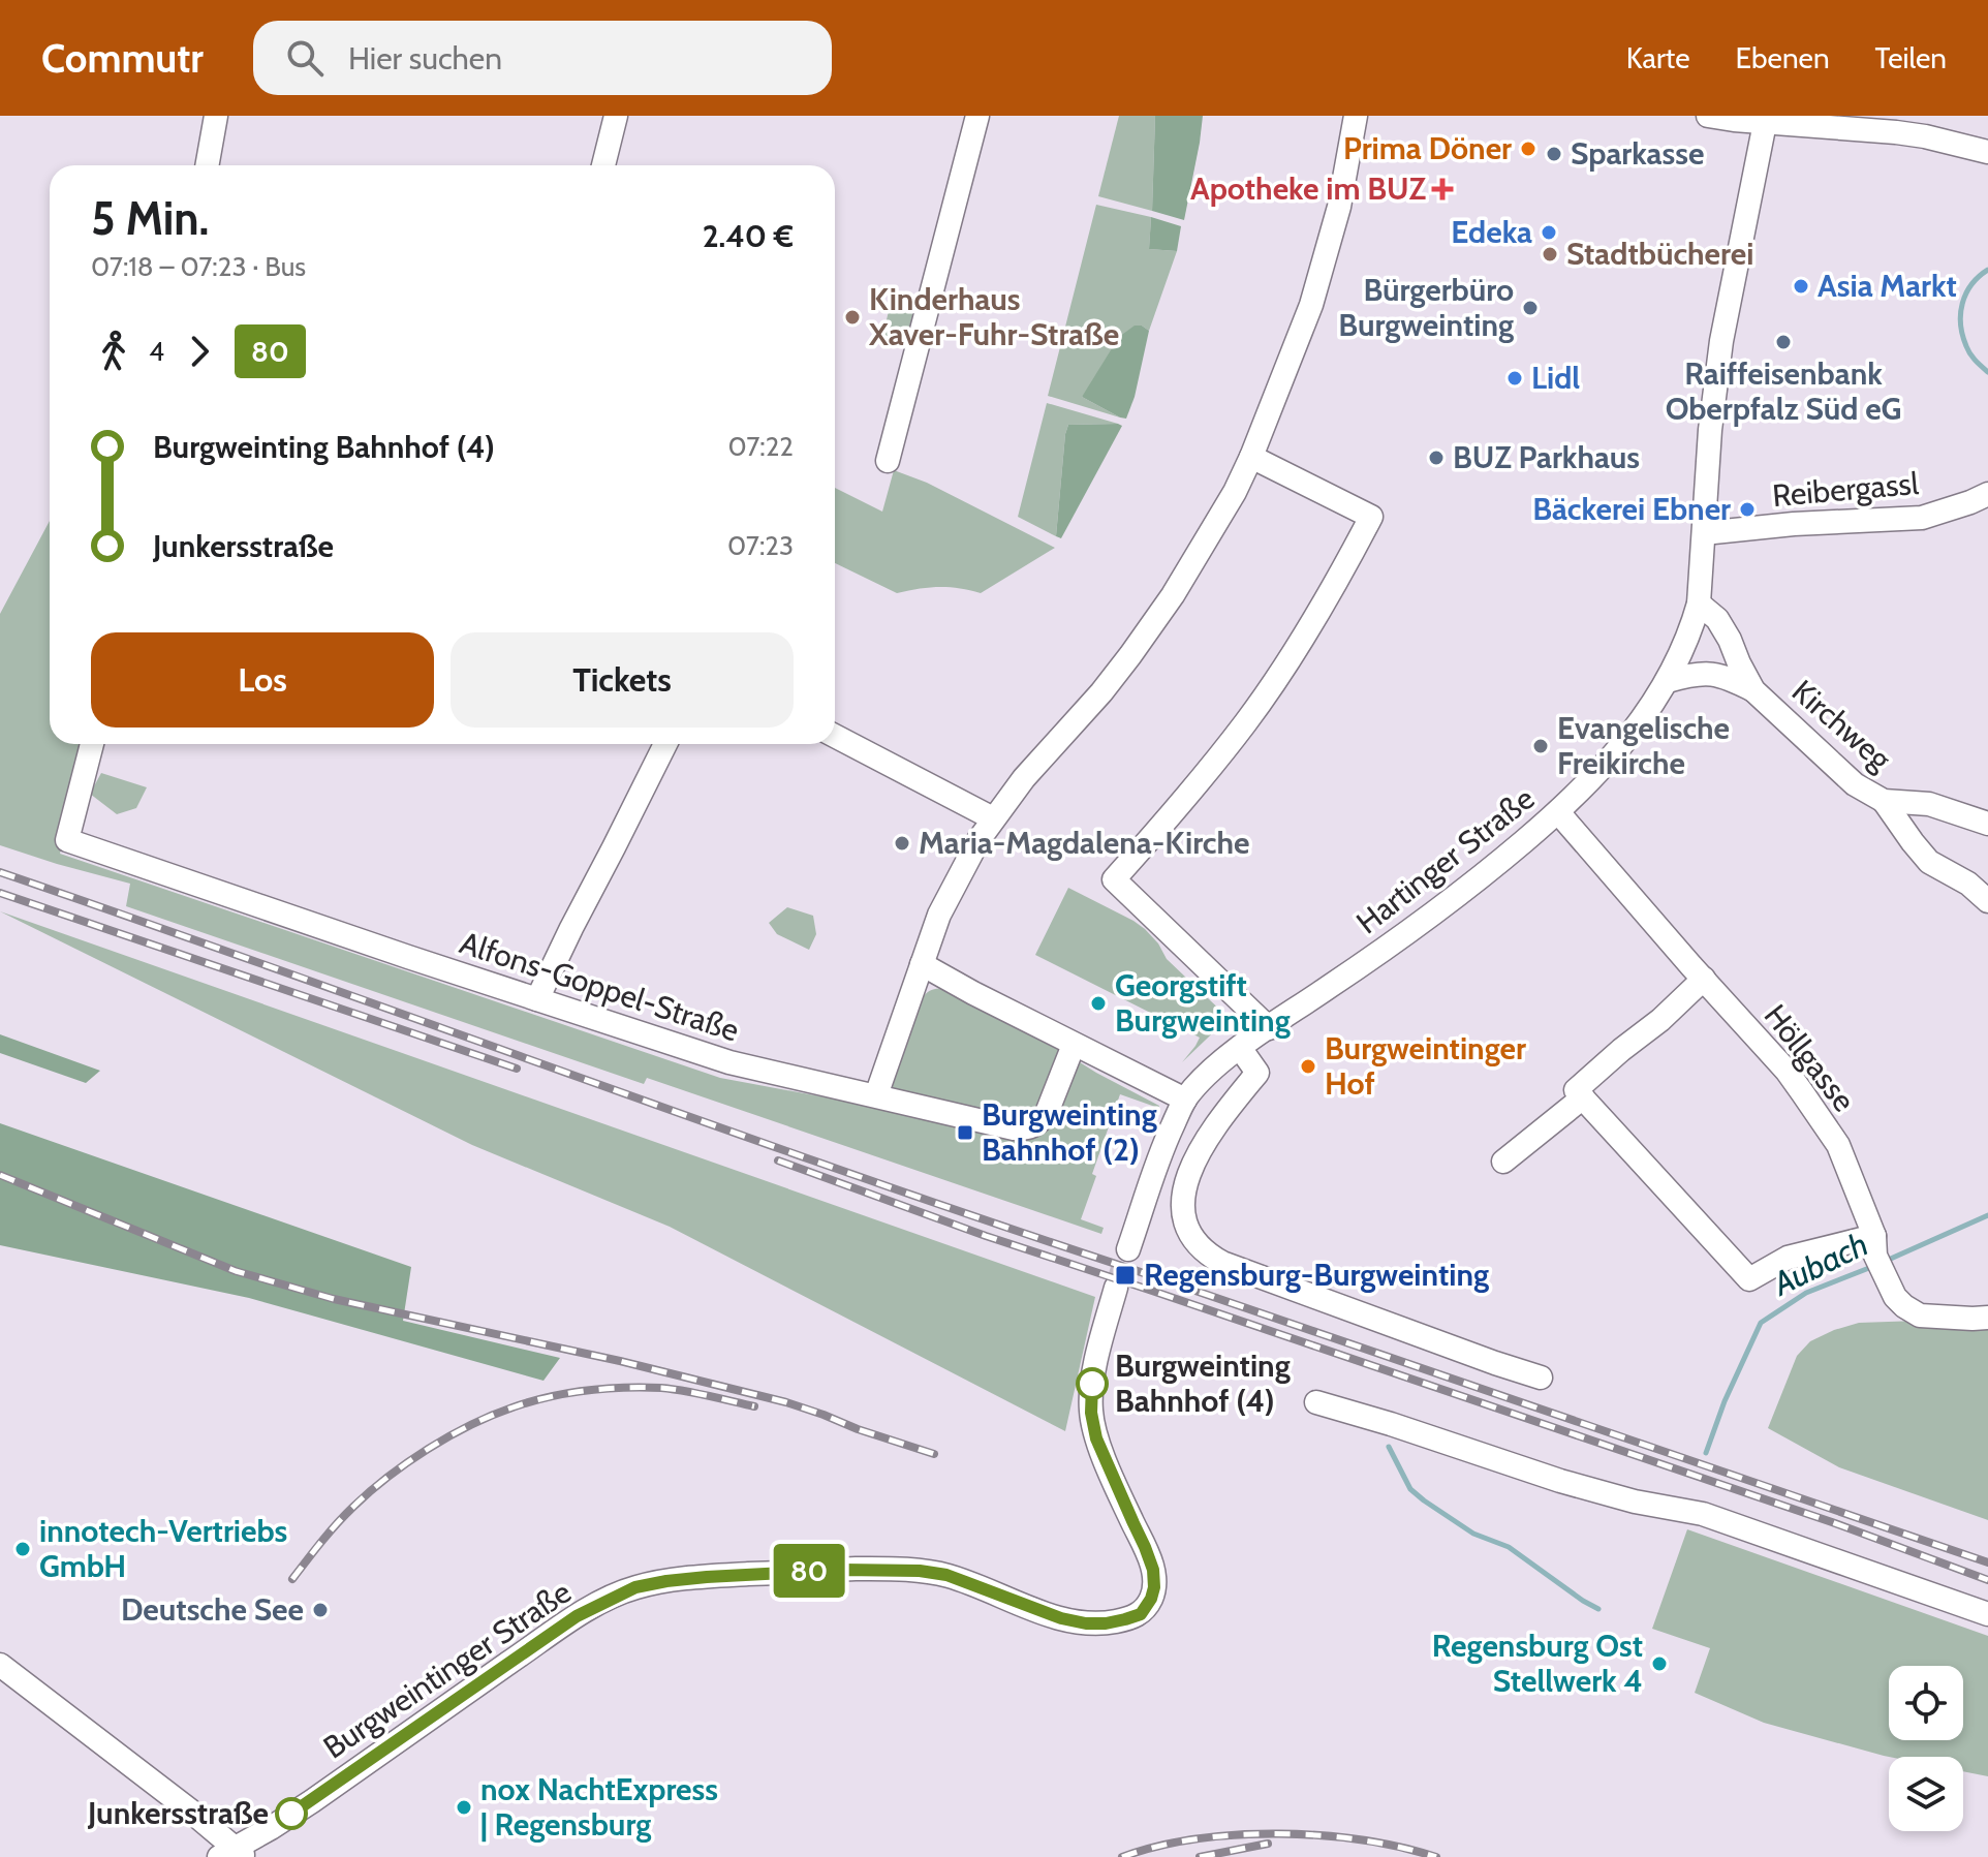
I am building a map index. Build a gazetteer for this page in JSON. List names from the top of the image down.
{
  "streets": {
    "street": [
      "Reibergassl",
      "Kirchweg",
      "Hartinger Straße",
      "Alfons-Goppel-Straße",
      "Höllgasse",
      "Burgweintinger Straße"
    ]
  },
  "crossings": [
    ["Reibergassl", "Hartinger Straße"],
    ["Kirchweg", "Hartinger Straße"],
    ["Hartinger Straße", "Höllgasse"]
  ],
  "water": ["Aubach"],
  "places": {
    "other": [
      "Prima Döner",
      "Sparkasse",
      "Edeka",
      "Stadtbücherei",
      "Asia Markt",
      "Bürgerbüro Burgweinting",
      "Kinderhaus Xaver-Fuhr-Straße",
      "Raiffeisenbank Oberpfalz Süd eG",
      "Lidl",
      "BUZ Parkhaus",
      "Bäckerei Ebner",
      "Evangelische Freikirche",
      "Maria-Magdalena-Kirche",
      "Georgstift Burgweinting",
      "Burgweintinger Hof",
      "Burgweinting Bahnhof (4)",
      "innotech-Vertriebs GmbH",
      "Deutsche See",
      "Regensburg Ost Stellwerk 4",
      "nox NachtExpress | Regensburg",
      "Junkersstraße"
    ],
    "health": ["Apotheke im BUZ"],
    "transit": ["Burgweinting Bahnhof (2)", "Regensburg-Burgweinting"]
  },
  "lines": ["bus line 80"],
  "page": {
    "header": "Commutr",
    "search": "Hier suchen",
    "nav": ["Karte", "Ebenen", "Teilen"],
    "on_map": "80",
    "heading": ["5 Min.", "07:18 – 07:23 · Bus", "2.40 €"],
    "legs": ["4", "80"],
    "list": [
      {
        "name": "Burgweinting Bahnhof (4)",
        "value": "07:22"
      },
      {
        "name": "Junkersstraße",
        "value": "07:23"
      }
    ],
    "buttons": ["Los", "Tickets"]
  }
}
